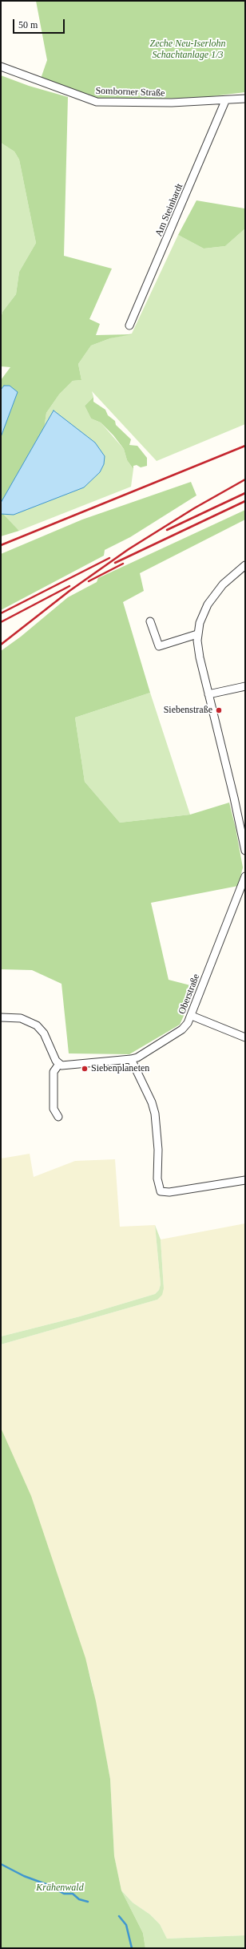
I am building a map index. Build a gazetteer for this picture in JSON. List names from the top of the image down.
{
  "streets": {
    "street": ["Somborner Straße", "Am Steinhardt", "Oberstraße"]
  },
  "crossings": [
    ["Somborner Straße", "Am Steinhardt"]
  ],
  "parks": ["Zeche Neu-Iserlohn Schachtanlage 1/3", "Krähenwald"],
  "places": ["Siebenstraße", "Siebenplaneten"],
  "scale_bar": "50 m"
}
